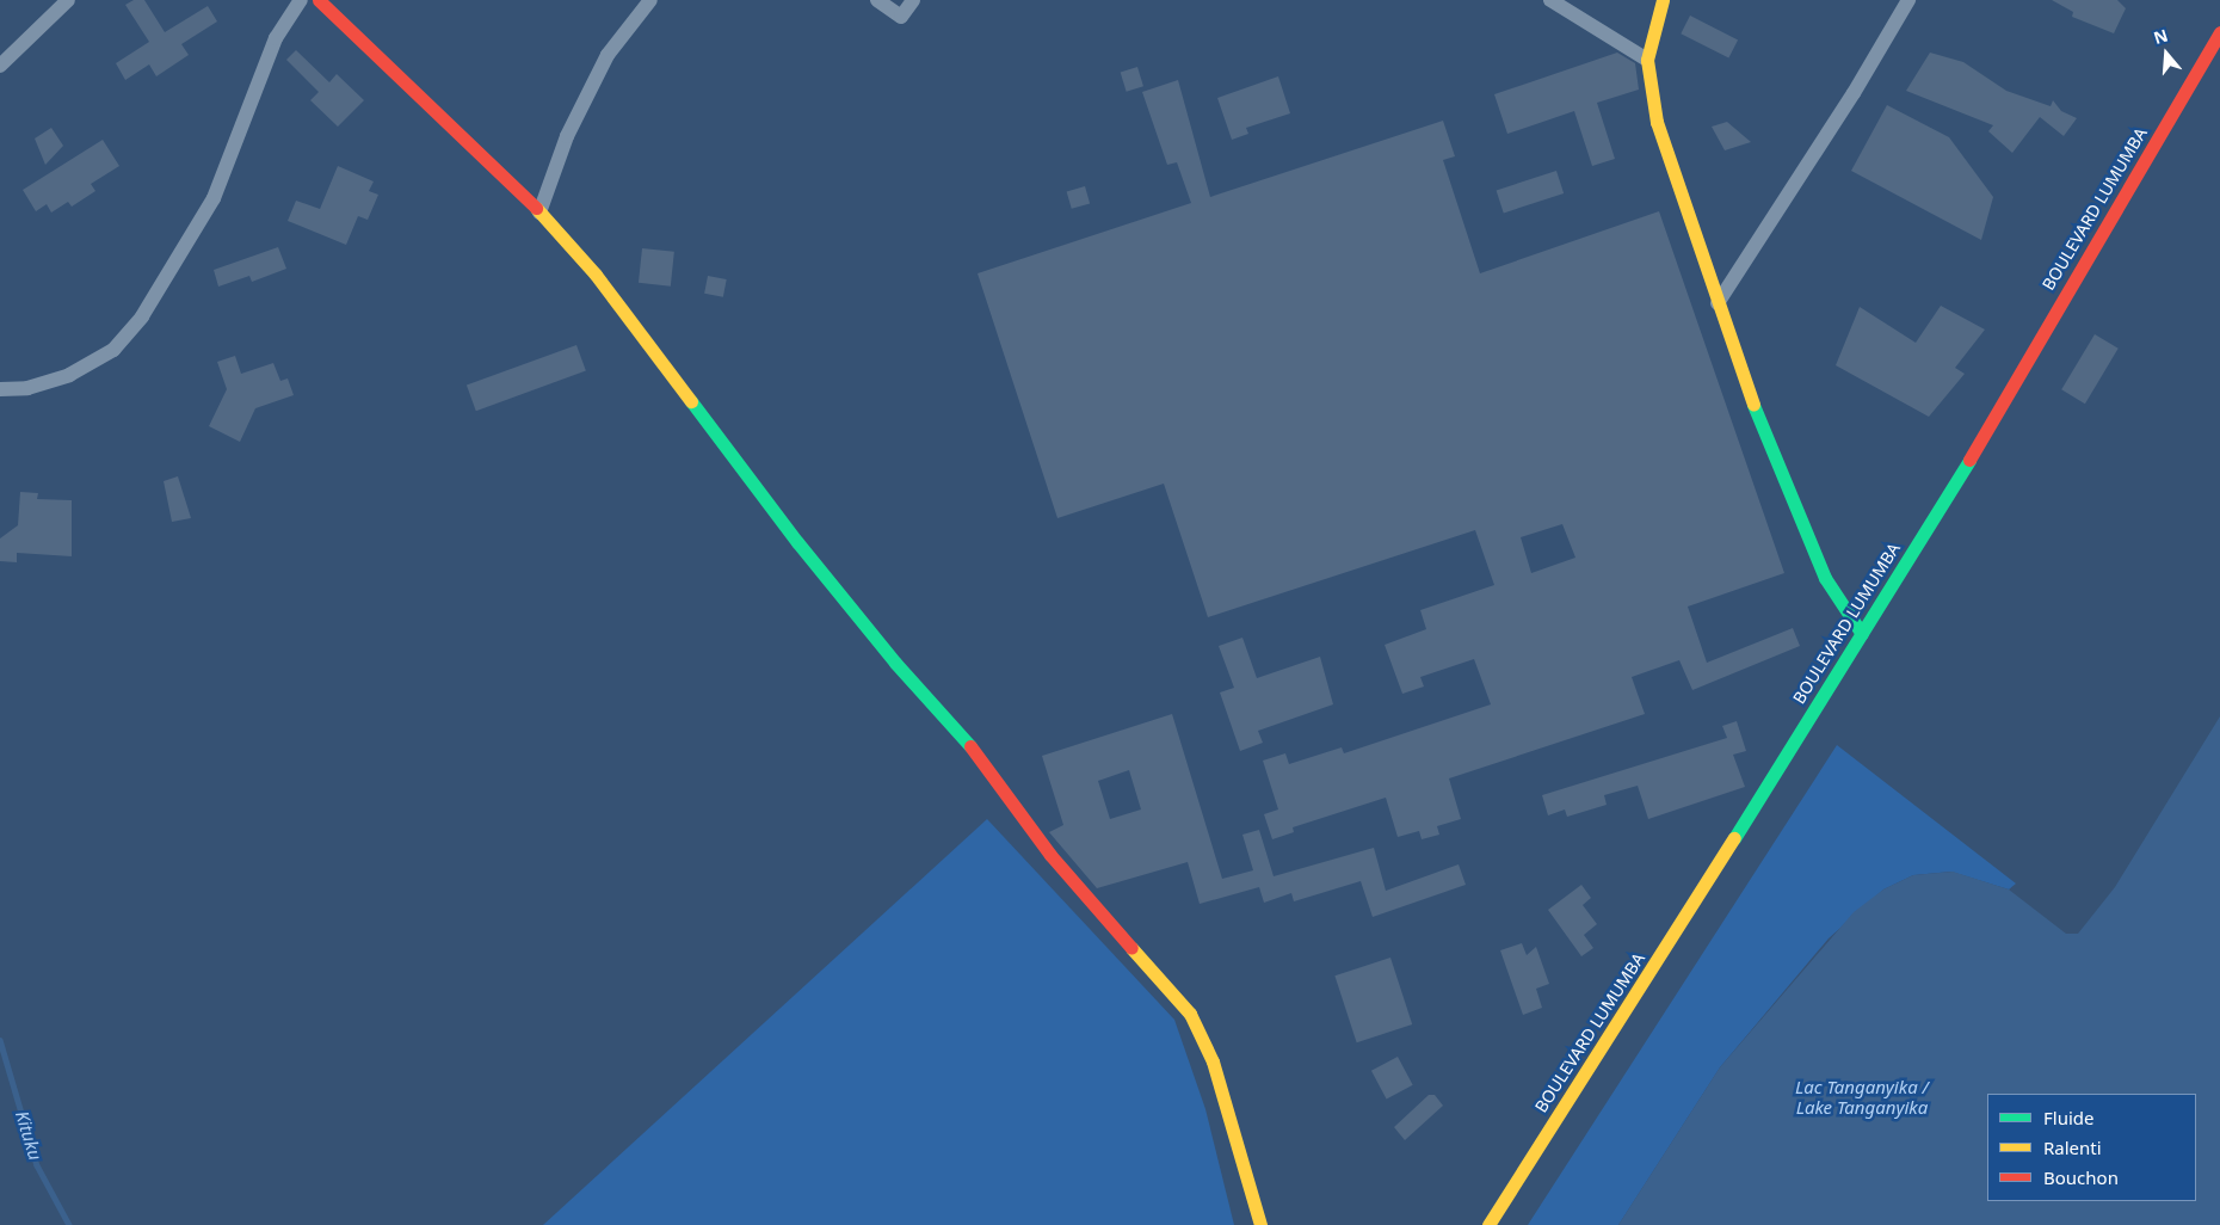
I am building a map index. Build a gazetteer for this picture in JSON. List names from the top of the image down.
{
  "streets": {
    "street": ["BOULEVARD LUMUMBA"]
  },
  "water": ["Lac Tanganyika / Lake Tanganyika", "Kituku"],
  "legend": ["Fluide", "Ralenti", "Bouchon"],
  "north": "top"
}
